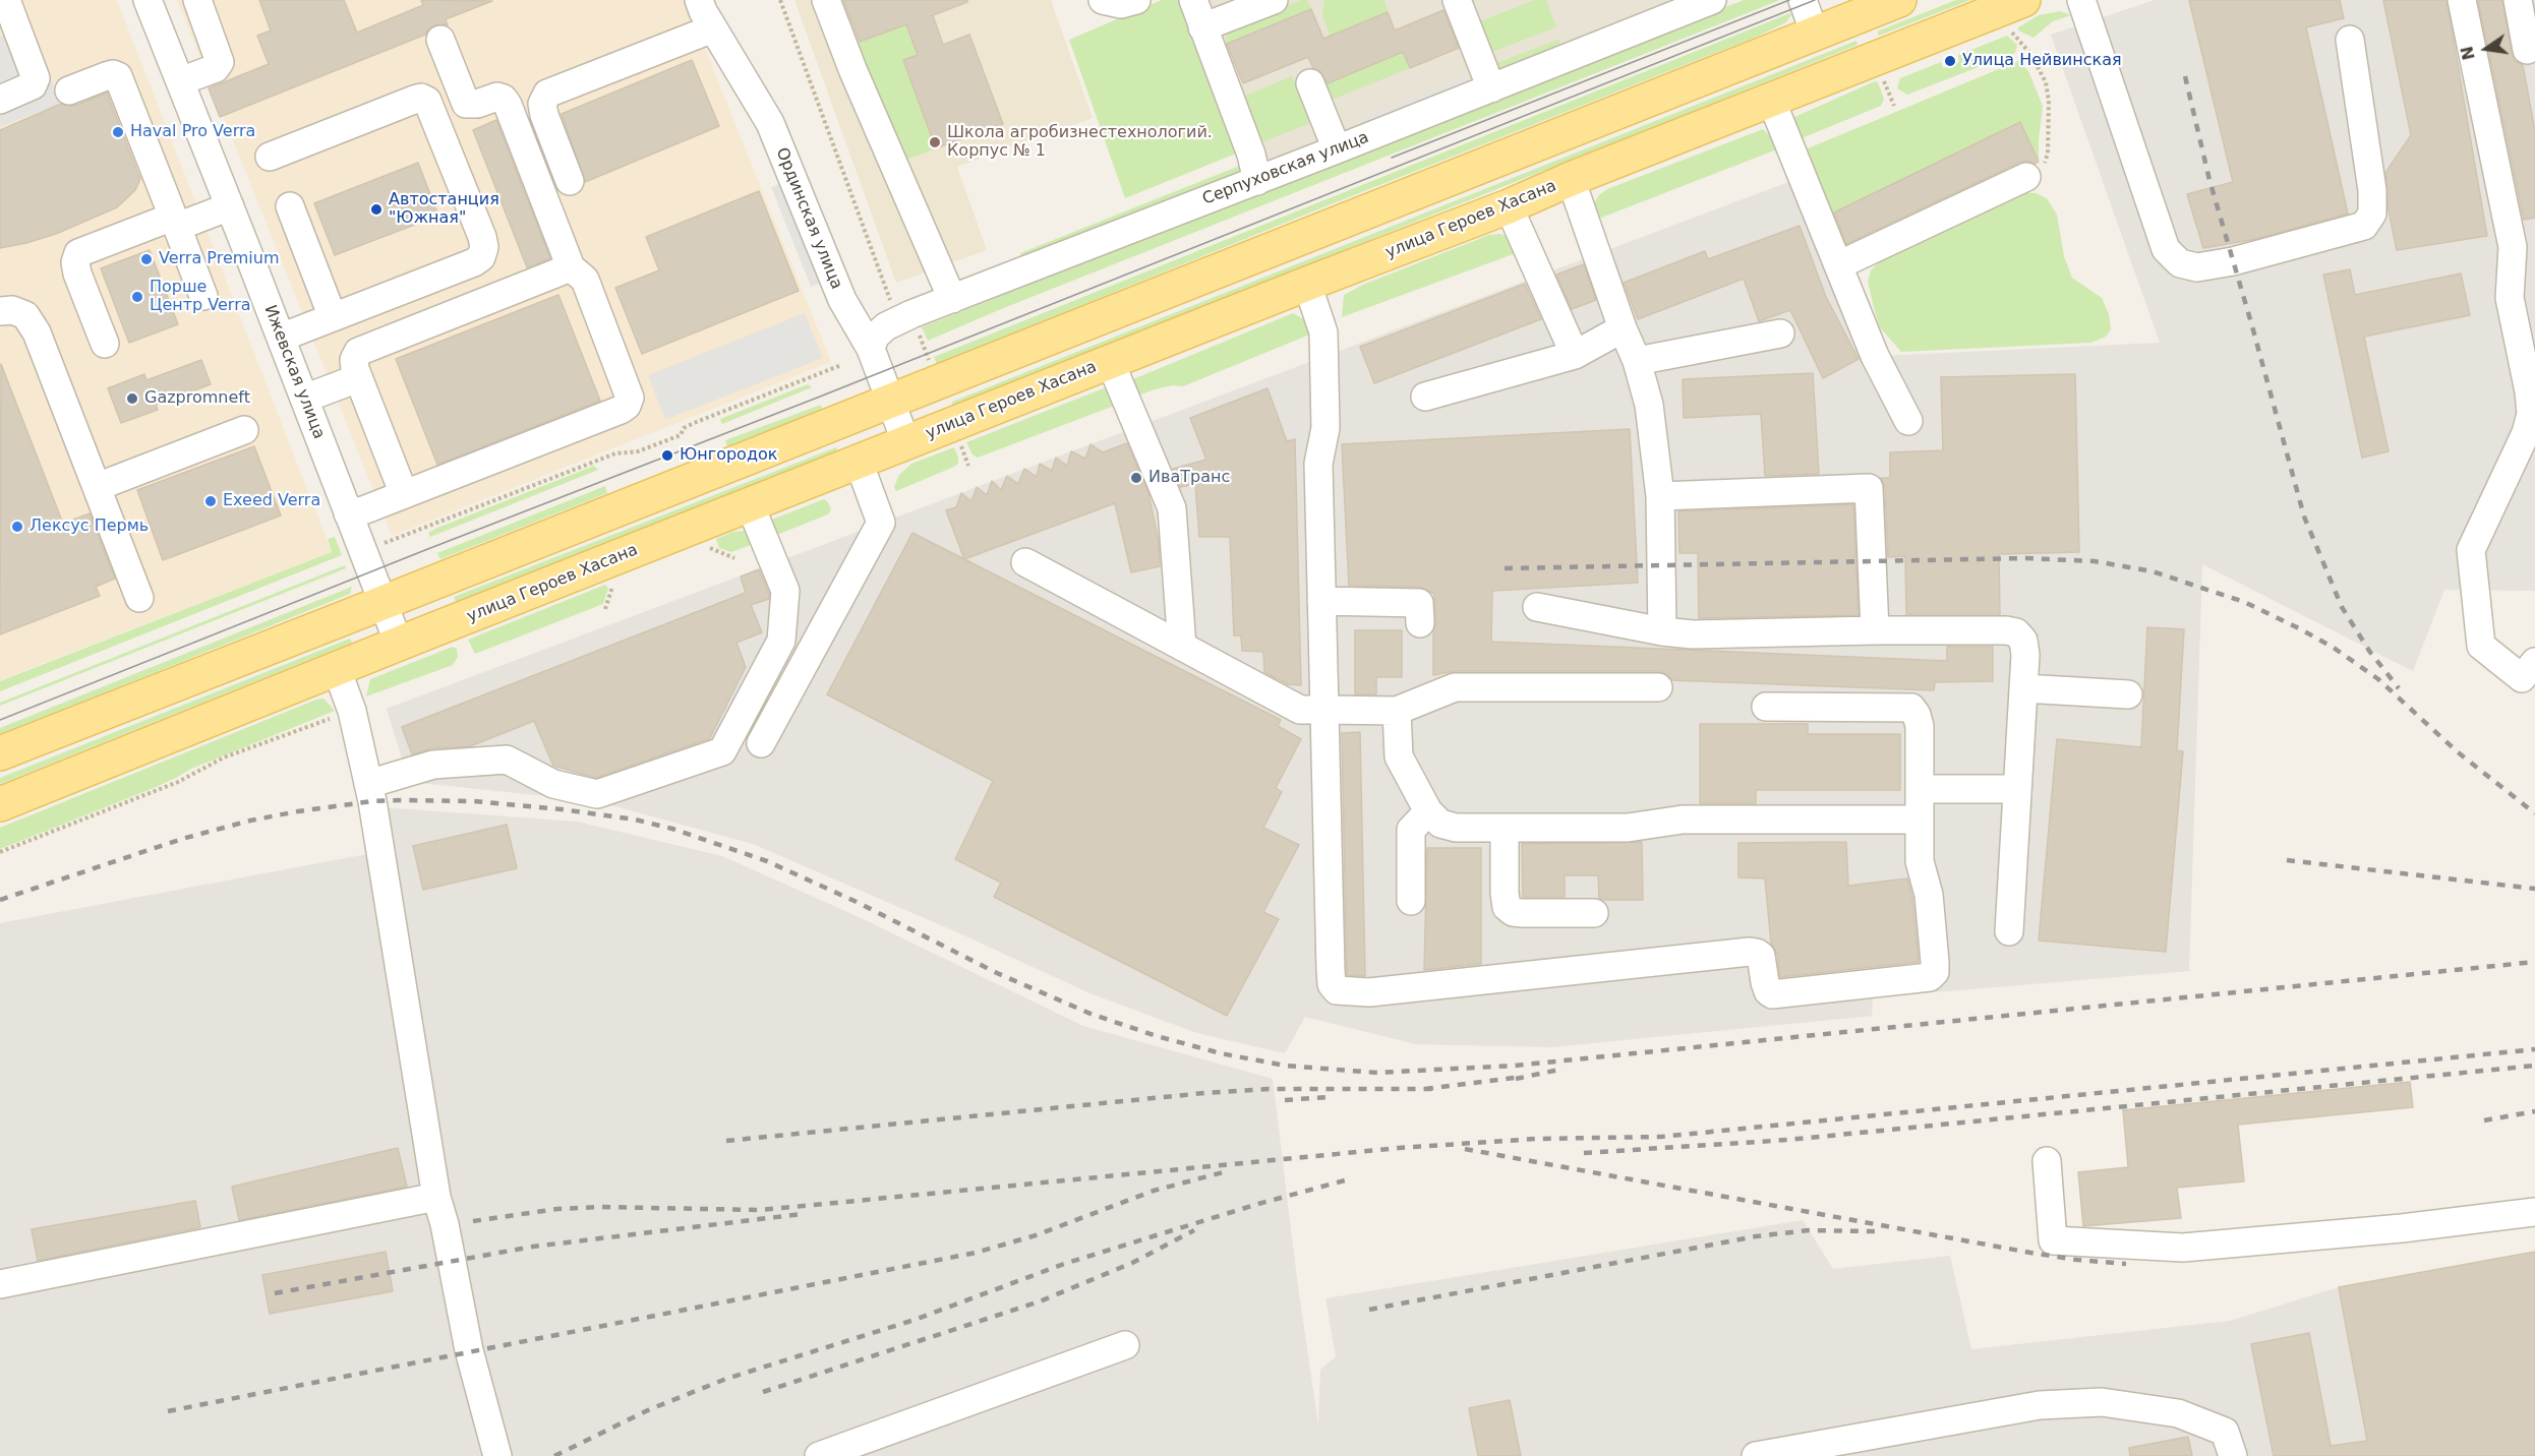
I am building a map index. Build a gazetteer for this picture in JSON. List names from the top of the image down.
{
  "streets": {
    "main road": ["улица Героев Хасана"],
    "street": ["Серпуховская улица", "Ординская улица", "Ижевская улица"]
  },
  "crossings": [
    ["Серпуховская улица", "Ординская улица"],
    ["Ординская улица", "улица Героев Хасана"],
    ["улица Героев Хасана", "Ижевская улица"]
  ],
  "places": [
    "Улица Нейвинская",
    "Haval Pro Verra",
    "Школа агробизнестехнологий. Корпус № 1",
    "Автостанция \"Южная\"",
    "Verra Premium",
    "Порше Центр Verra",
    "Gazpromneft",
    "Юнгородок",
    "ИваТранс",
    "Exeed Verra",
    "Лексус Пермь"
  ],
  "north": "left"
}
